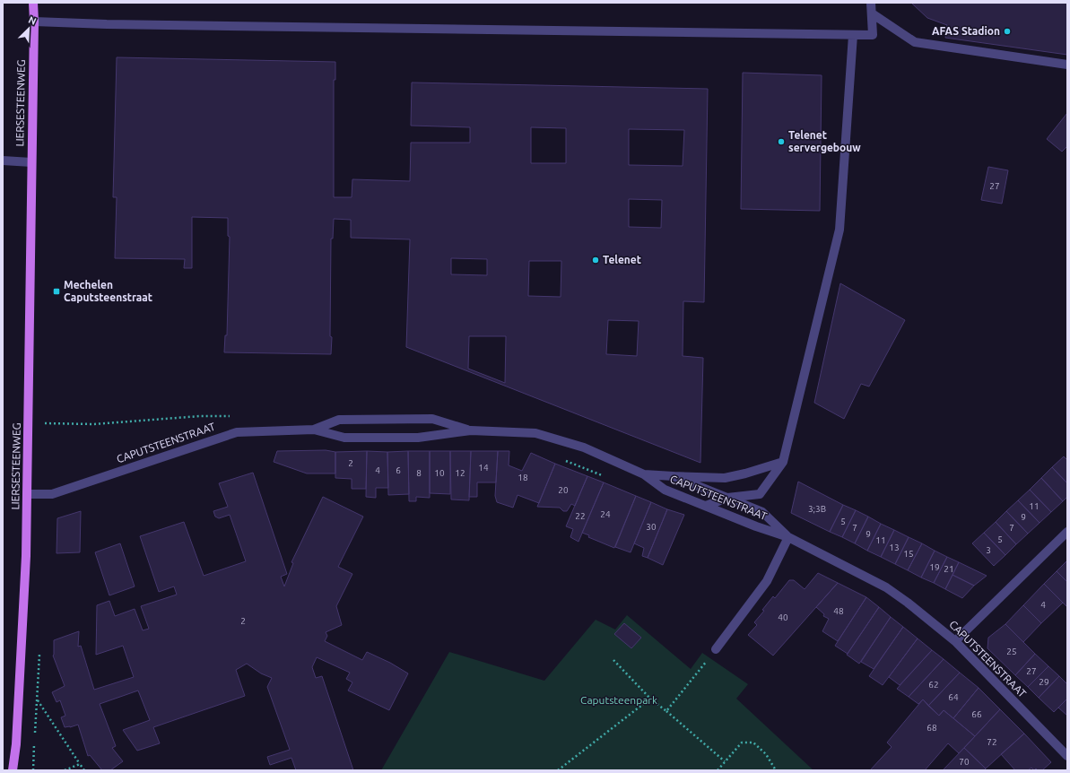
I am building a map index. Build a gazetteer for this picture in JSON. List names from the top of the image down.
{
  "streets": {
    "main road": ["LIERSESTEENWEG"],
    "street": ["CAPUTSTEENSTRAAT"]
  },
  "crossings": [
    ["LIERSESTEENWEG", "CAPUTSTEENSTRAAT"]
  ],
  "parks": ["Caputsteenpark"],
  "places": {
    "other": ["AFAS Stadion", "Telenet servergebouw", "Telenet"],
    "transit": ["Mechelen Caputsteenstraat"]
  },
  "house_numbers": [
    "27",
    "2",
    "14",
    "4",
    "6",
    "8",
    "10",
    "12",
    "18",
    "20",
    "11",
    "3;3B",
    "24",
    "22",
    "9",
    "5",
    "30",
    "7",
    "7",
    "9",
    "5",
    "11",
    "13",
    "3",
    "15",
    "19",
    "21",
    "4",
    "48",
    "40",
    "2",
    "25",
    "27",
    "29",
    "62",
    "64",
    "66",
    "68",
    "72",
    "70"
  ],
  "north": "top right"
}
